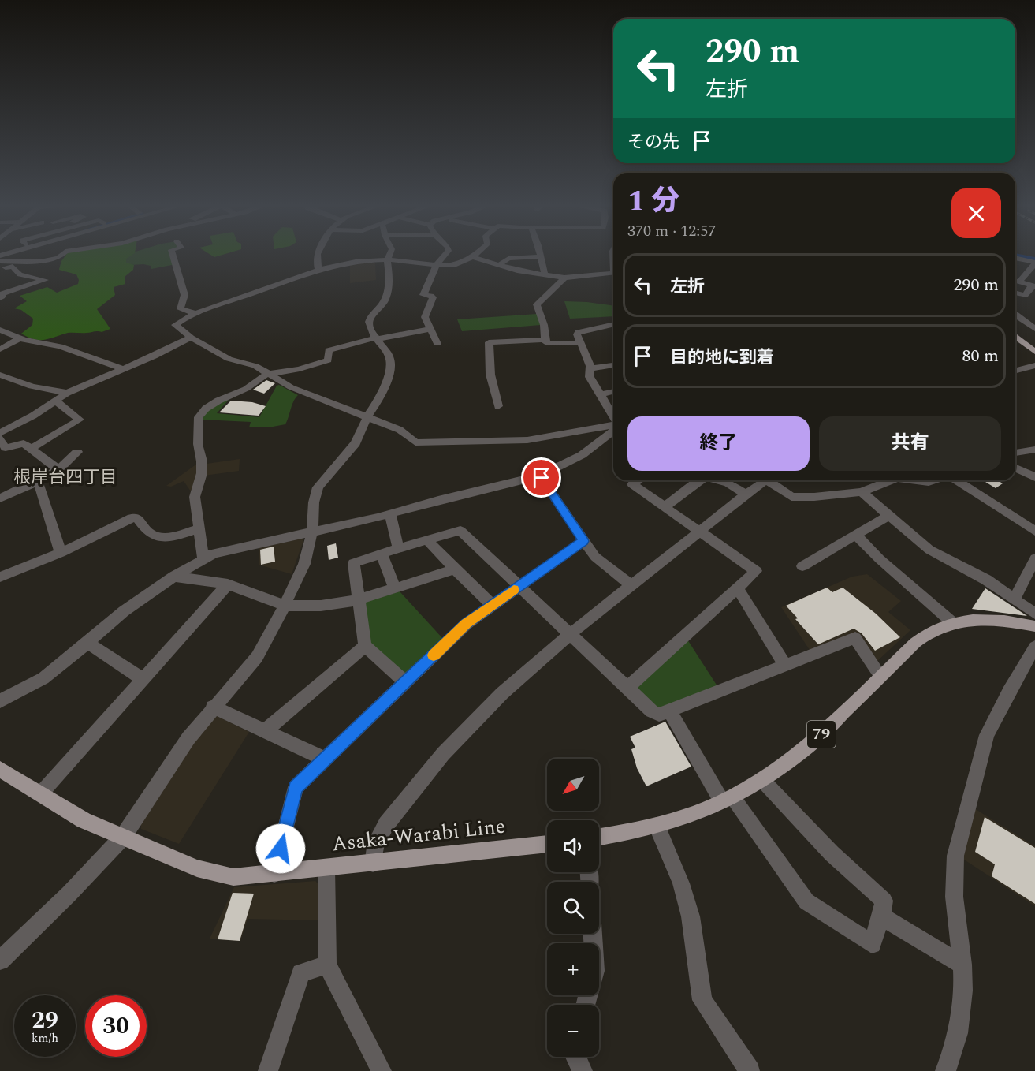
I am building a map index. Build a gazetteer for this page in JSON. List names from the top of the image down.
{
  "streets": {
    "main road": ["79", "Asaka-Warabi Line"]
  },
  "districts": ["根岸台四丁目"],
  "north": "bottom left",
  "page": {
    "turn": ["290 m", "左折"],
    "then": "その先",
    "heading": ["1 分", "370 m · 12:57"],
    "list": [
      {
        "name": "左折",
        "value": "290 m"
      },
      {
        "name": "目的地に到着",
        "value": "80 m"
      }
    ],
    "buttons": ["終了", "共有"],
    "map_buttons": ["+", "−"],
    "speed": "29 km/h",
    "limit": "30"
  }
}
